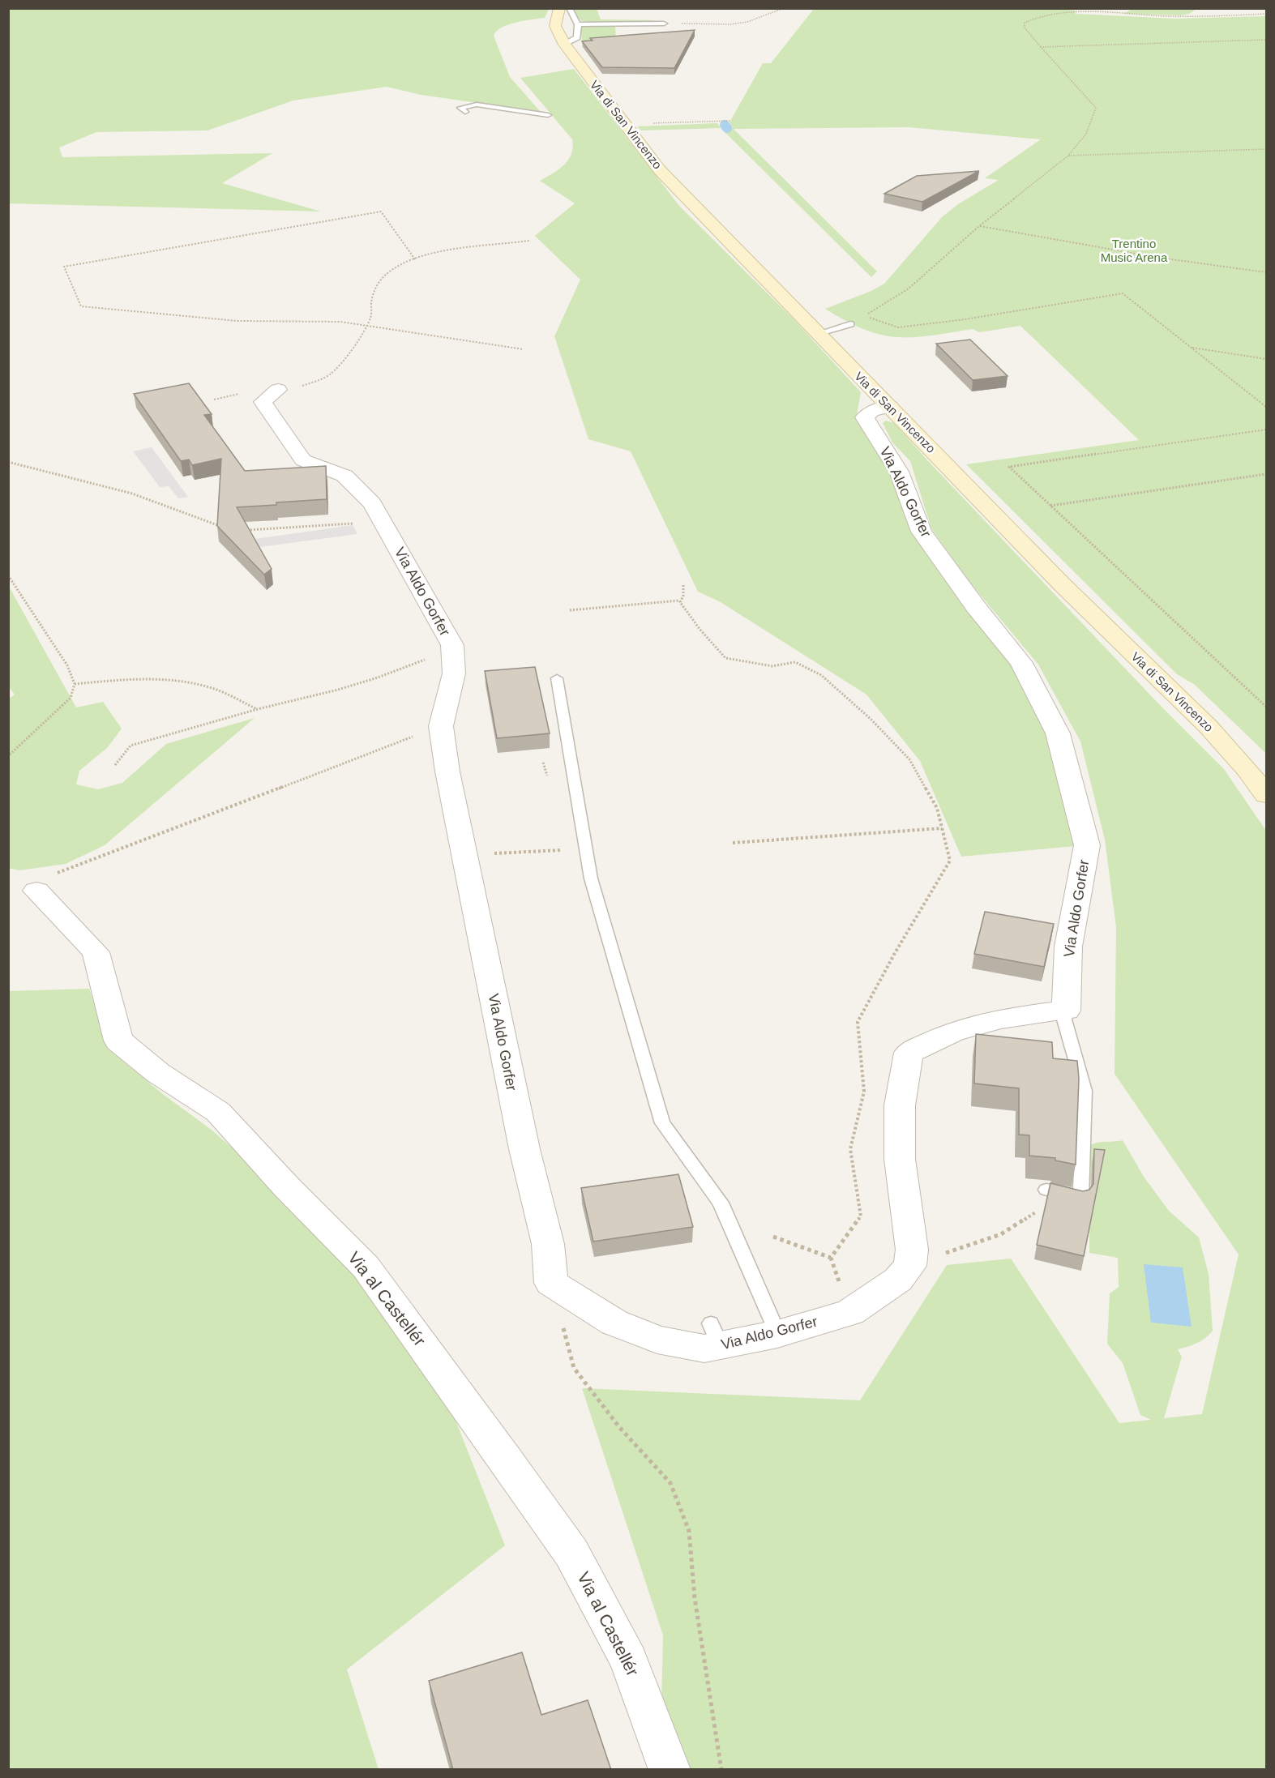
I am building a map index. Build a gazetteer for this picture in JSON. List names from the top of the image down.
{
  "streets": {
    "main road": ["Via di San Vincenzo"],
    "street": ["Via Aldo Gorfer", "Via al Castellér"]
  },
  "crossings": [
    ["Via di San Vincenzo", "Via Aldo Gorfer"]
  ],
  "parks": ["Trentino Music Arena"]
}
